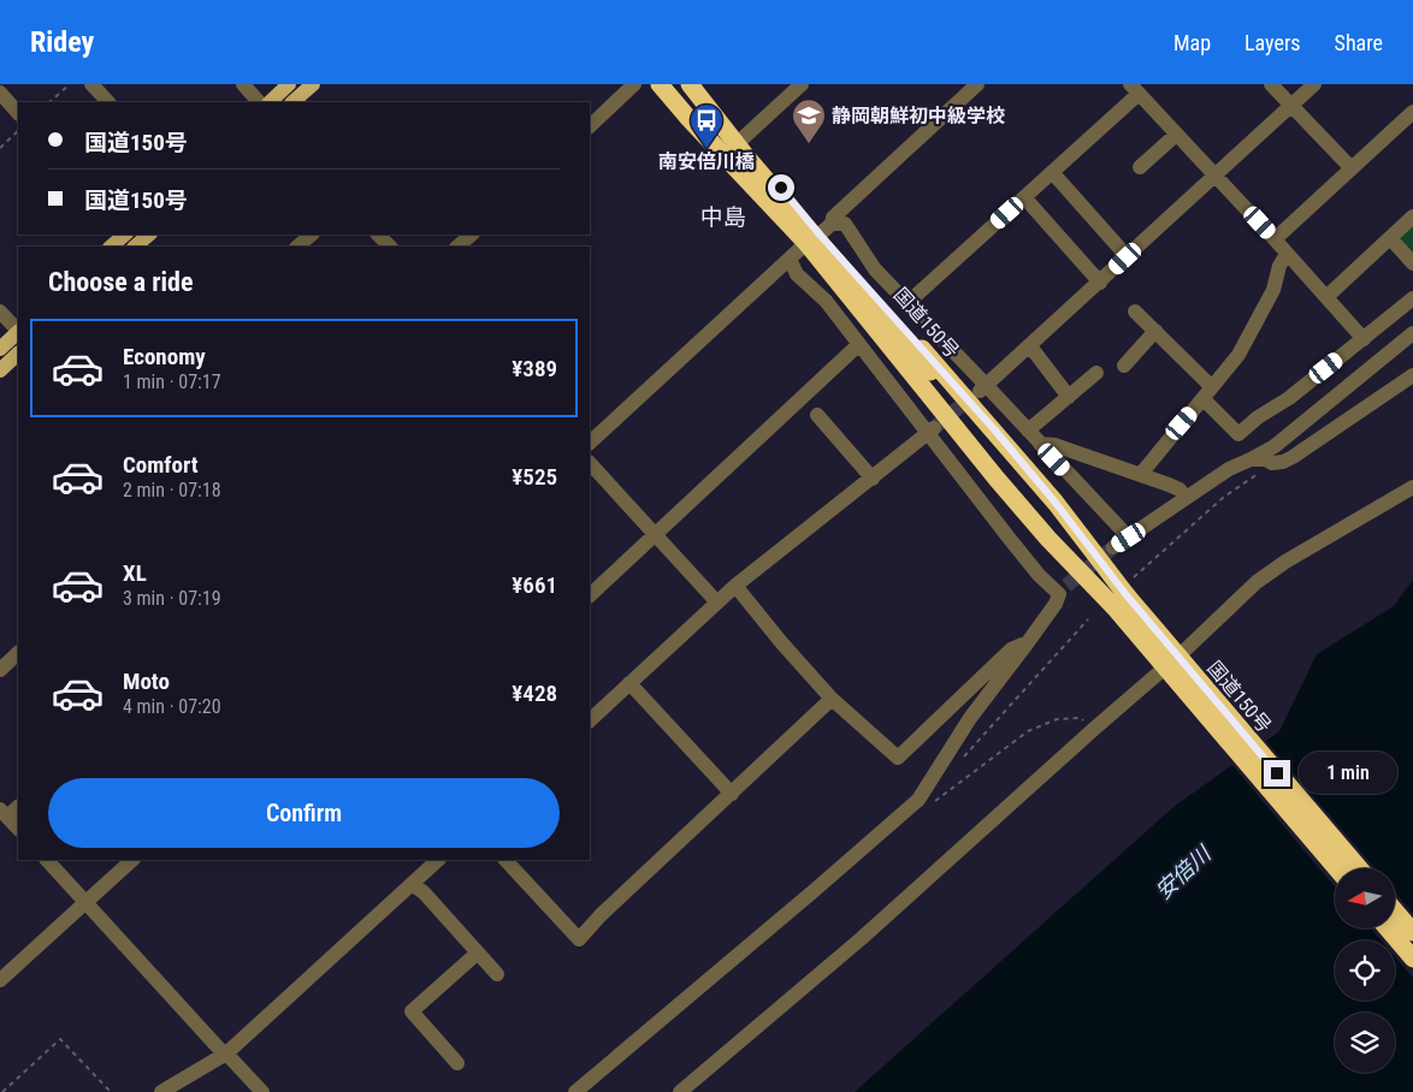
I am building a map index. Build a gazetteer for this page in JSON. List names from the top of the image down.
{
  "streets": {
    "highway": ["国道150号"]
  },
  "districts": ["中島"],
  "water": ["安倍川"],
  "places": {
    "school or university": ["静岡朝鮮初中級学校"],
    "bus stop": ["南安倍川橋"]
  },
  "north": "left",
  "page": {
    "header": "Ridey",
    "nav": ["Map", "Layers", "Share"],
    "banner": ["国道150号", "国道150号"],
    "heading": "Choose a ride",
    "list": [
      {
        "name": "Economy",
        "note": "1 min · 07:17",
        "value": "¥389"
      },
      {
        "name": "Comfort",
        "note": "2 min · 07:18",
        "value": "¥525"
      },
      {
        "name": "XL",
        "note": "3 min · 07:19",
        "value": "¥661"
      },
      {
        "name": "Moto",
        "note": "4 min · 07:20",
        "value": "¥428"
      }
    ],
    "bubble": "1 min",
    "buttons": "Confirm"
  }
}
